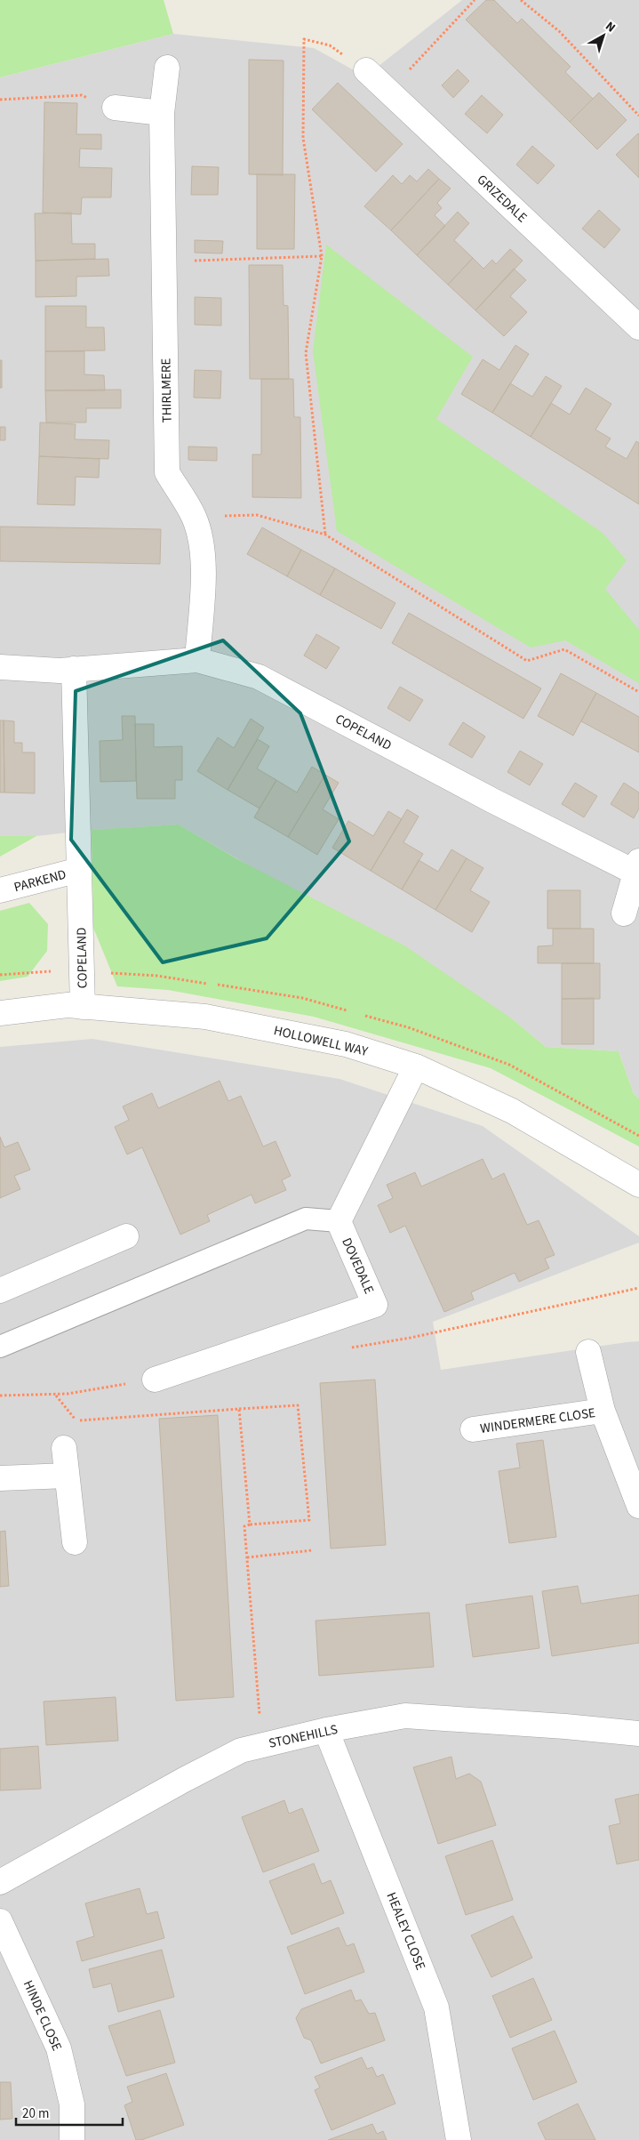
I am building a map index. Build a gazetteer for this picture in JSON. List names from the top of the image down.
{
  "streets": {
    "street": [
      "GRIZEDALE",
      "THIRLMERE",
      "COPELAND",
      "PARKEND",
      "HOLLOWELL WAY",
      "DOVEDALE",
      "WINDERMERE CLOSE",
      "STONEHILLS",
      "HEALEY CLOSE",
      "HINDE CLOSE"
    ]
  },
  "crossings": [
    ["THIRLMERE", "COPELAND"],
    ["COPELAND", "PARKEND"],
    ["COPELAND", "HOLLOWELL WAY"],
    ["HOLLOWELL WAY", "DOVEDALE"],
    ["STONEHILLS", "HEALEY CLOSE"]
  ],
  "scale_bar": "20 m",
  "north": "top right"
}
